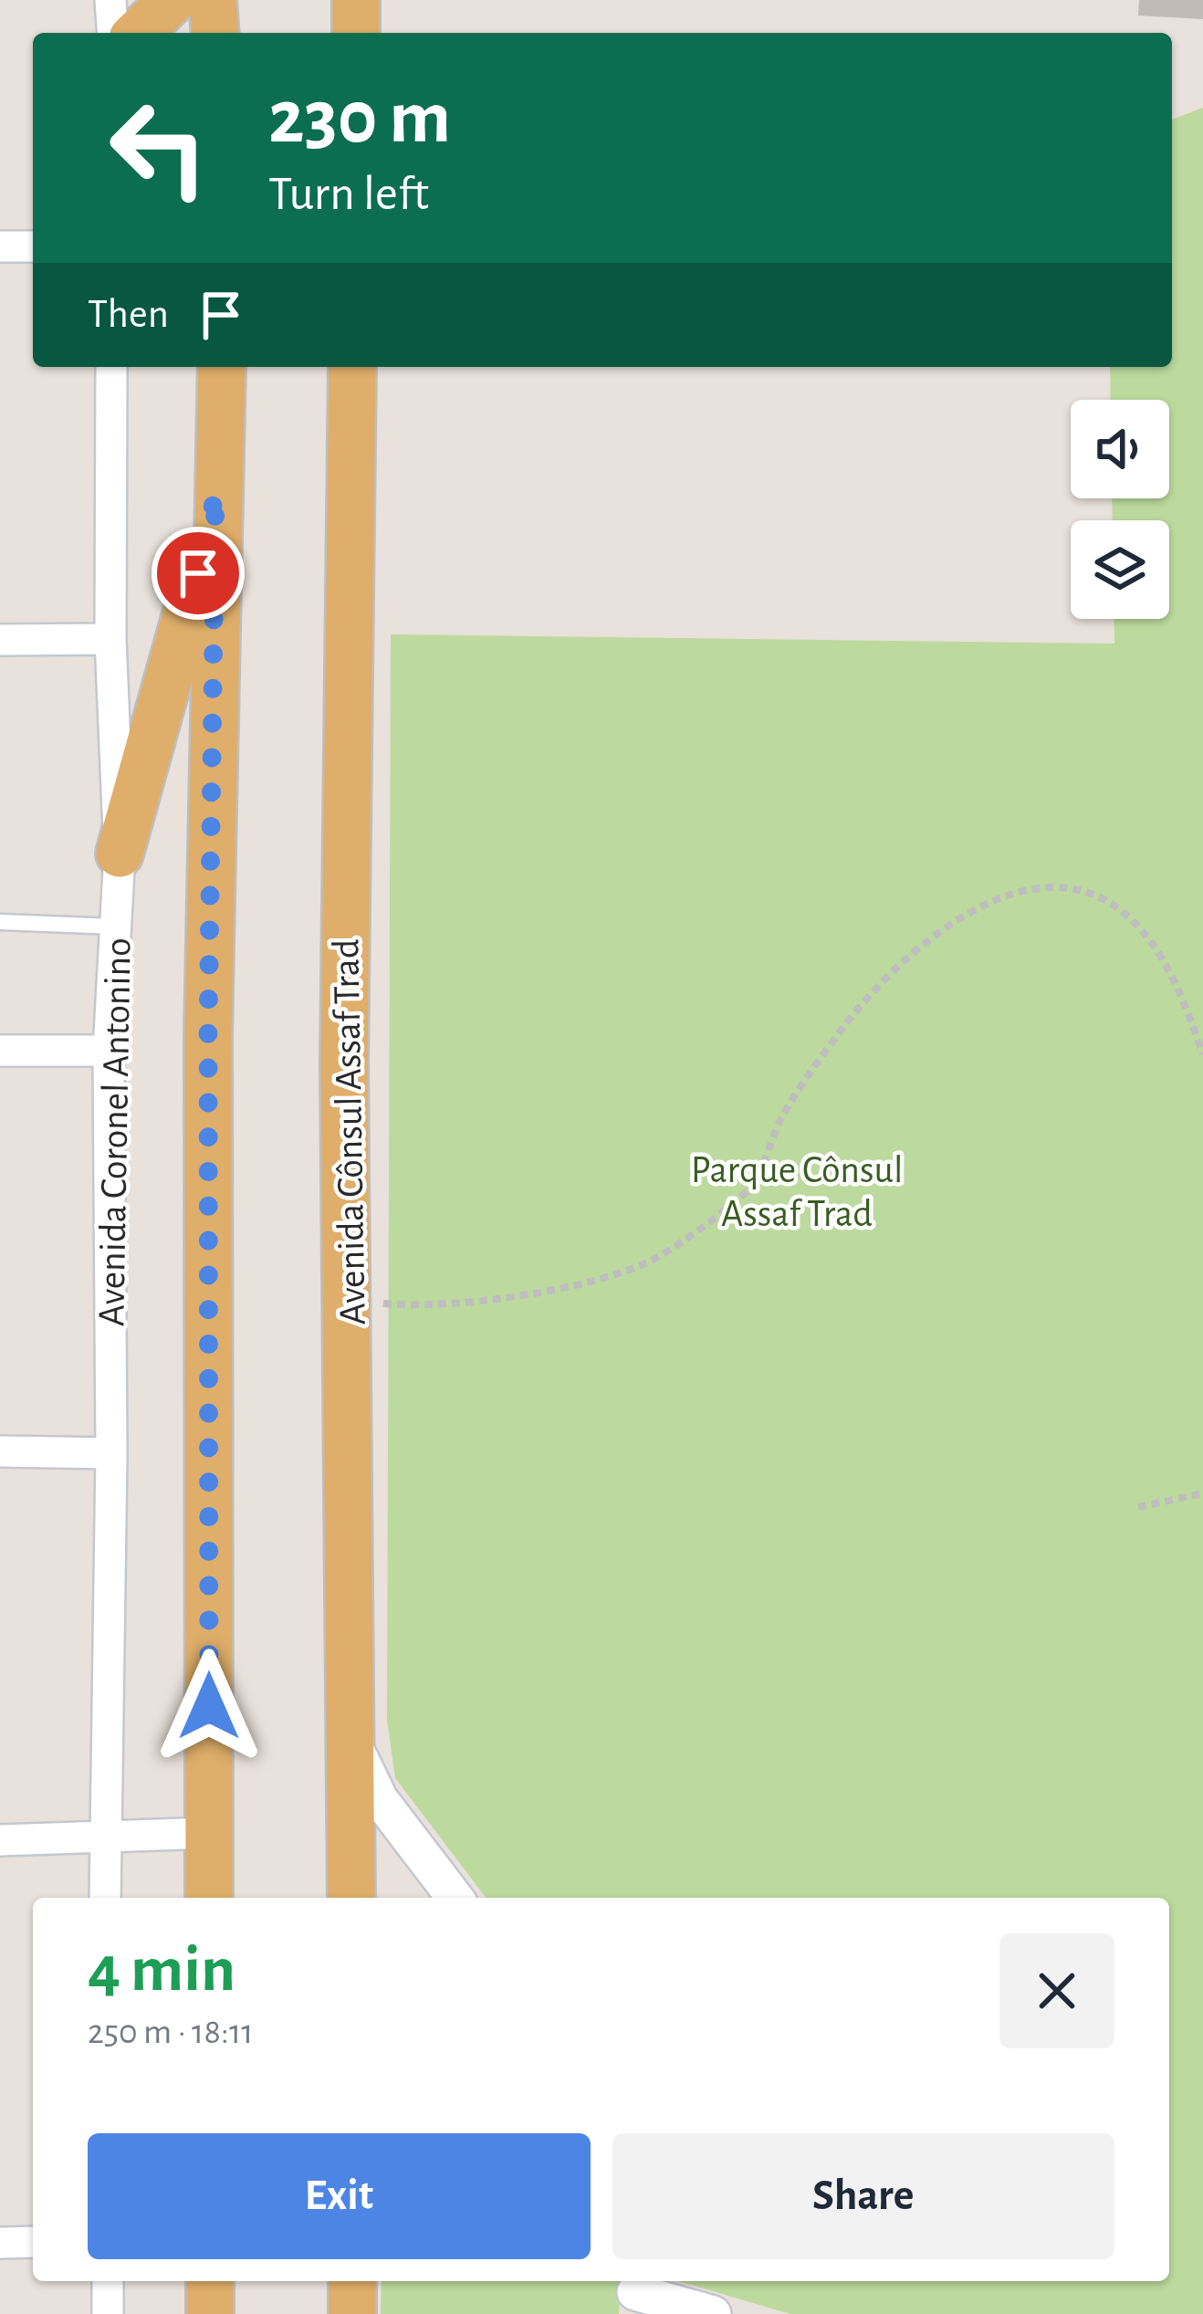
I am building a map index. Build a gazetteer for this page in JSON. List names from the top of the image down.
{
  "streets": {
    "main road": ["Avenida Cônsul Assaf Trad"],
    "street": ["Avenida Coronel Antonino"]
  },
  "parks": ["Parque Cônsul Assaf Trad"],
  "page": {
    "turn": ["230 m", "Turn left"],
    "then": "Then",
    "heading": ["4 min", "250 m · 18:11"],
    "buttons": ["Exit", "Share"]
  }
}
